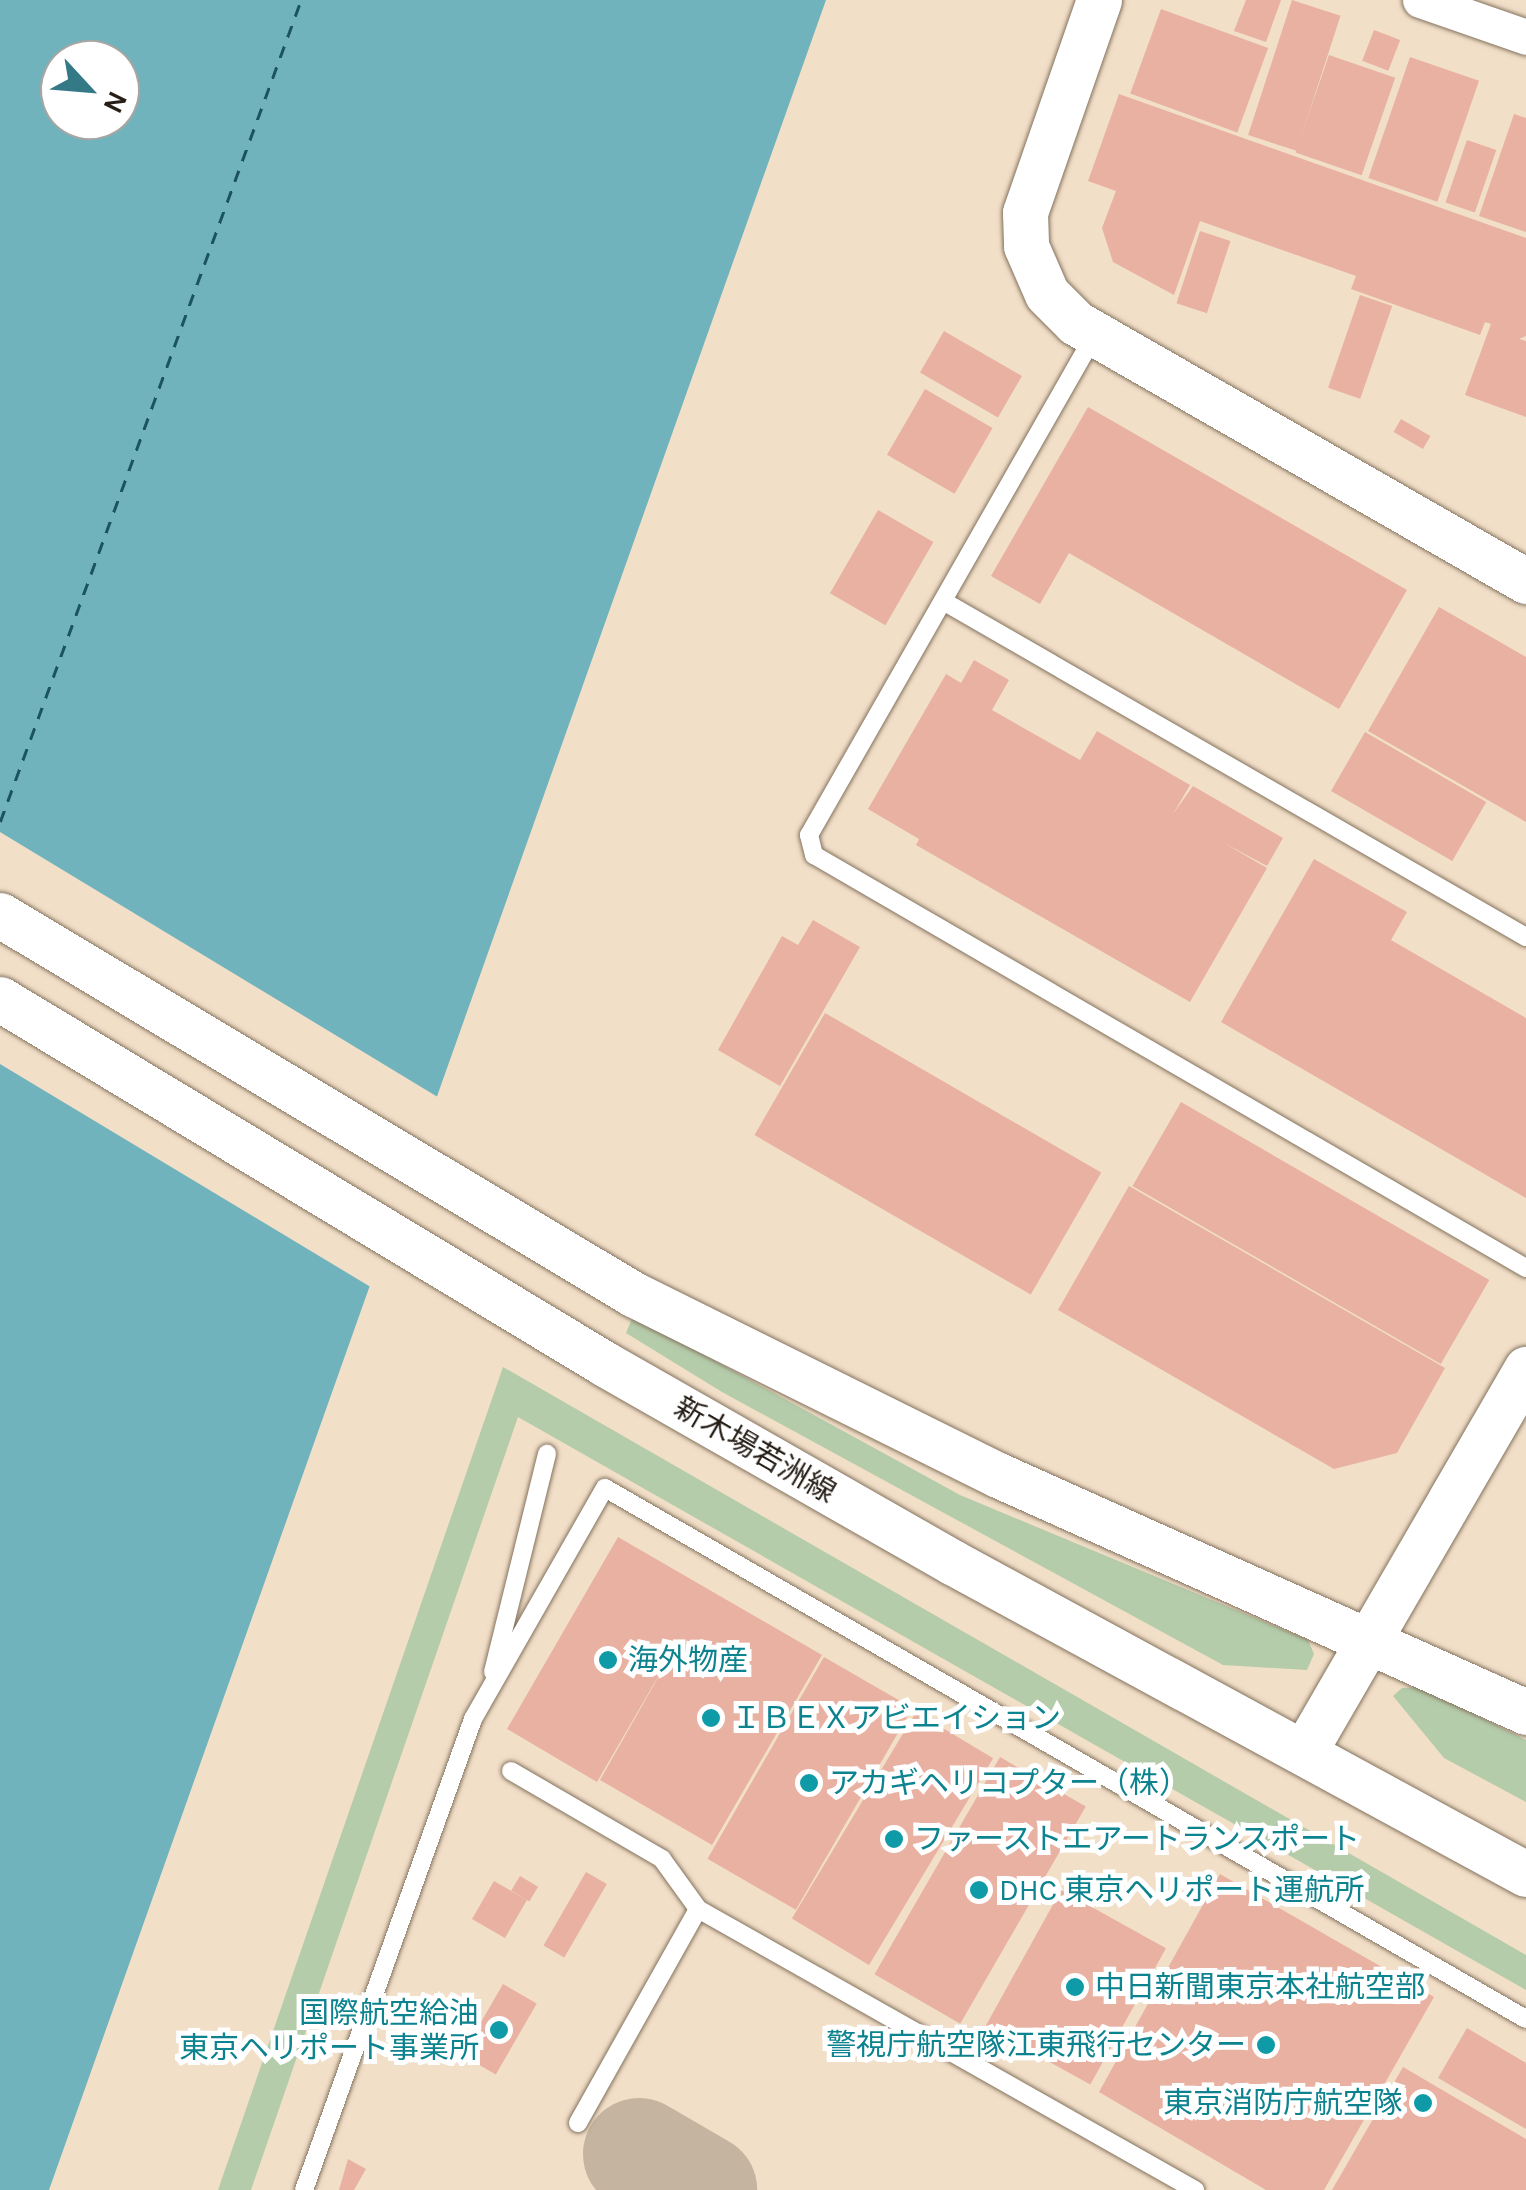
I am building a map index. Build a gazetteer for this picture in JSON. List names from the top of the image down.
{
  "streets": {
    "street": ["新木場若洲線"]
  },
  "places": [
    "海外物産",
    "ＩＢＥＸアビエイション",
    "アカギヘリコプター（株）",
    "ファーストエアートランスポート",
    "DHC 東京ヘリポート運航所",
    "中日新聞東京本社航空部",
    "国際航空給油 東京ヘリポート事業所",
    "警視庁航空隊江東飛行センター",
    "東京消防庁航空隊"
  ],
  "north": "bottom right"
}
